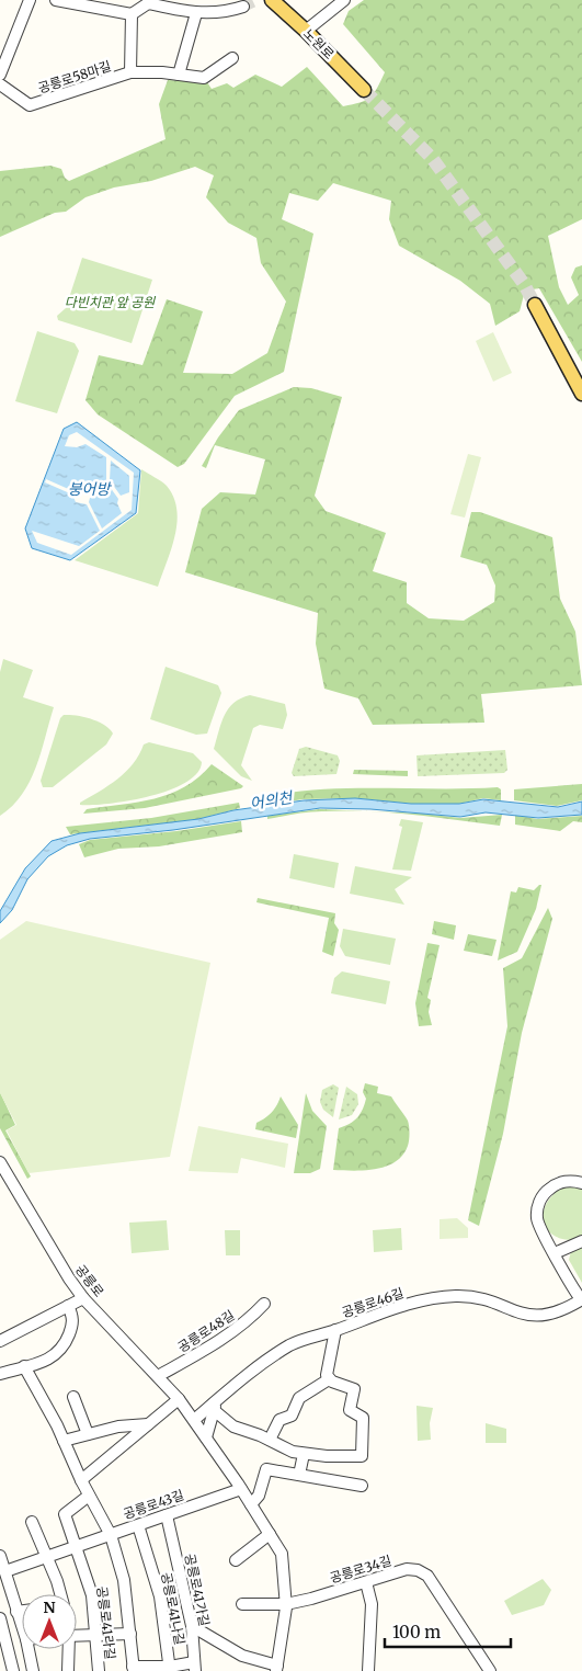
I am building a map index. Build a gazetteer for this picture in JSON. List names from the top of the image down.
{
  "streets": {
    "main road": ["노원로"],
    "street": [
      "공릉로58마길",
      "공릉로",
      "공릉로46길",
      "공릉로48길",
      "공릉로43길",
      "공릉로34길",
      "공릉로41가길",
      "공릉로41나길",
      "공릉로41라길"
    ]
  },
  "crossings": [
    ["공릉로", "공릉로46길"],
    ["공릉로", "공릉로48길"],
    ["공릉로", "공릉로43길"],
    ["공릉로", "공릉로34길"],
    ["공릉로", "공릉로41가길"],
    ["공릉로43길", "공릉로41가길"],
    ["공릉로43길", "공릉로41나길"],
    ["공릉로43길", "공릉로41라길"],
    ["공릉로41가길", "공릉로41나길"]
  ],
  "water": ["붕어방", "어의천"],
  "parks": ["다빈치관 앞 공원"],
  "scale_bar": "100 m",
  "north": "top"
}
